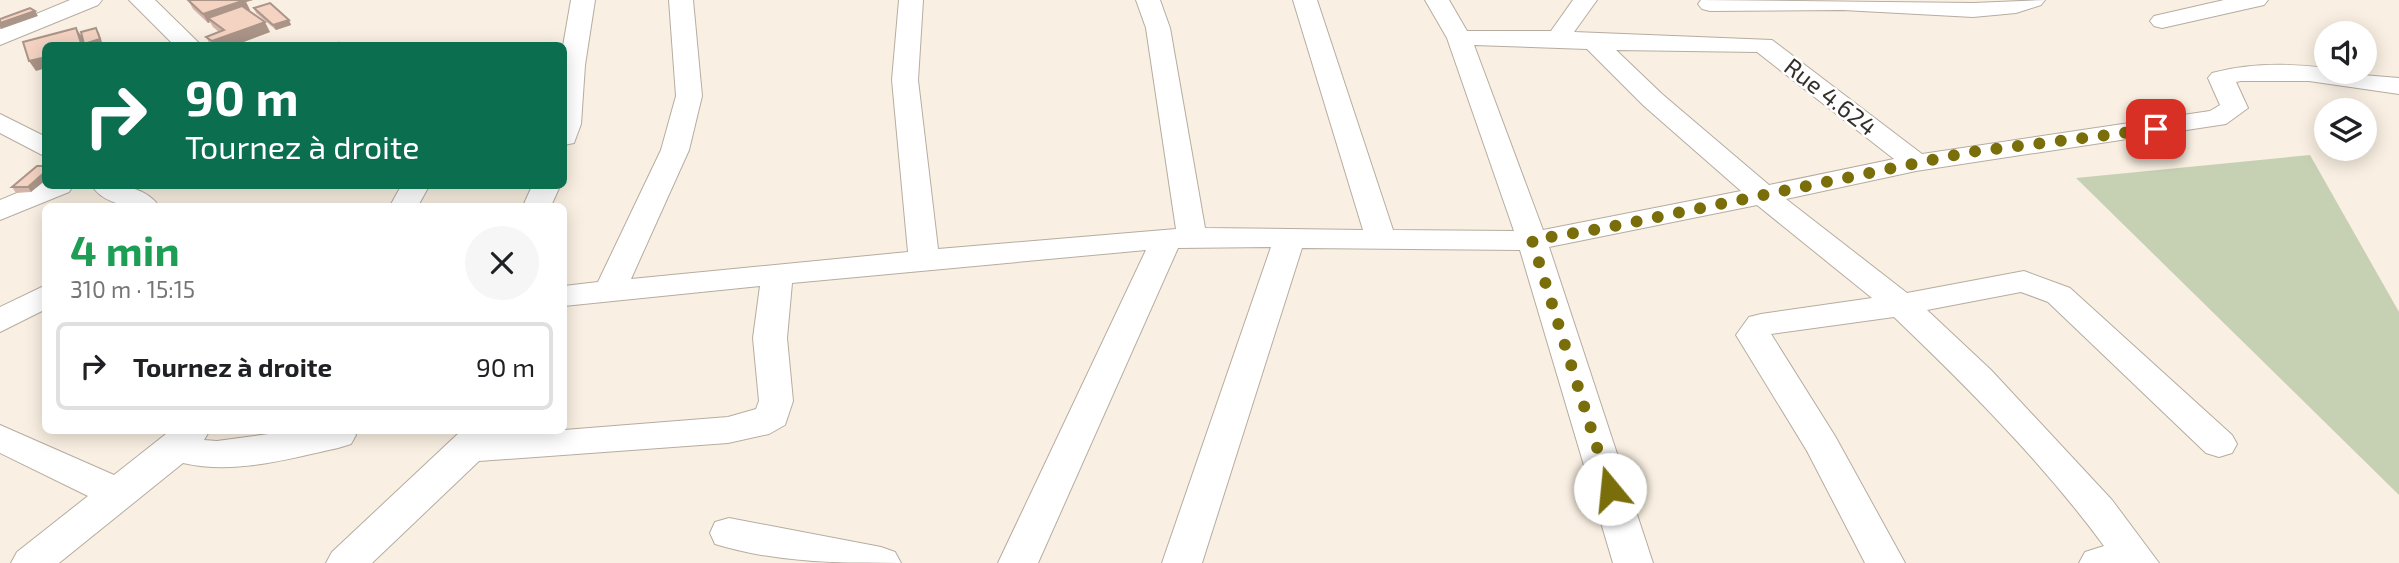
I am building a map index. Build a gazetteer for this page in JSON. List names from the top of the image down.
{
  "streets": {
    "street": ["Rue 4.624"]
  },
  "page": {
    "turn": ["90 m", "Tournez à droite"],
    "heading": ["4 min", "310 m · 15:15"],
    "list": [
      {
        "name": "Tournez à droite",
        "value": "90 m"
      }
    ]
  }
}
